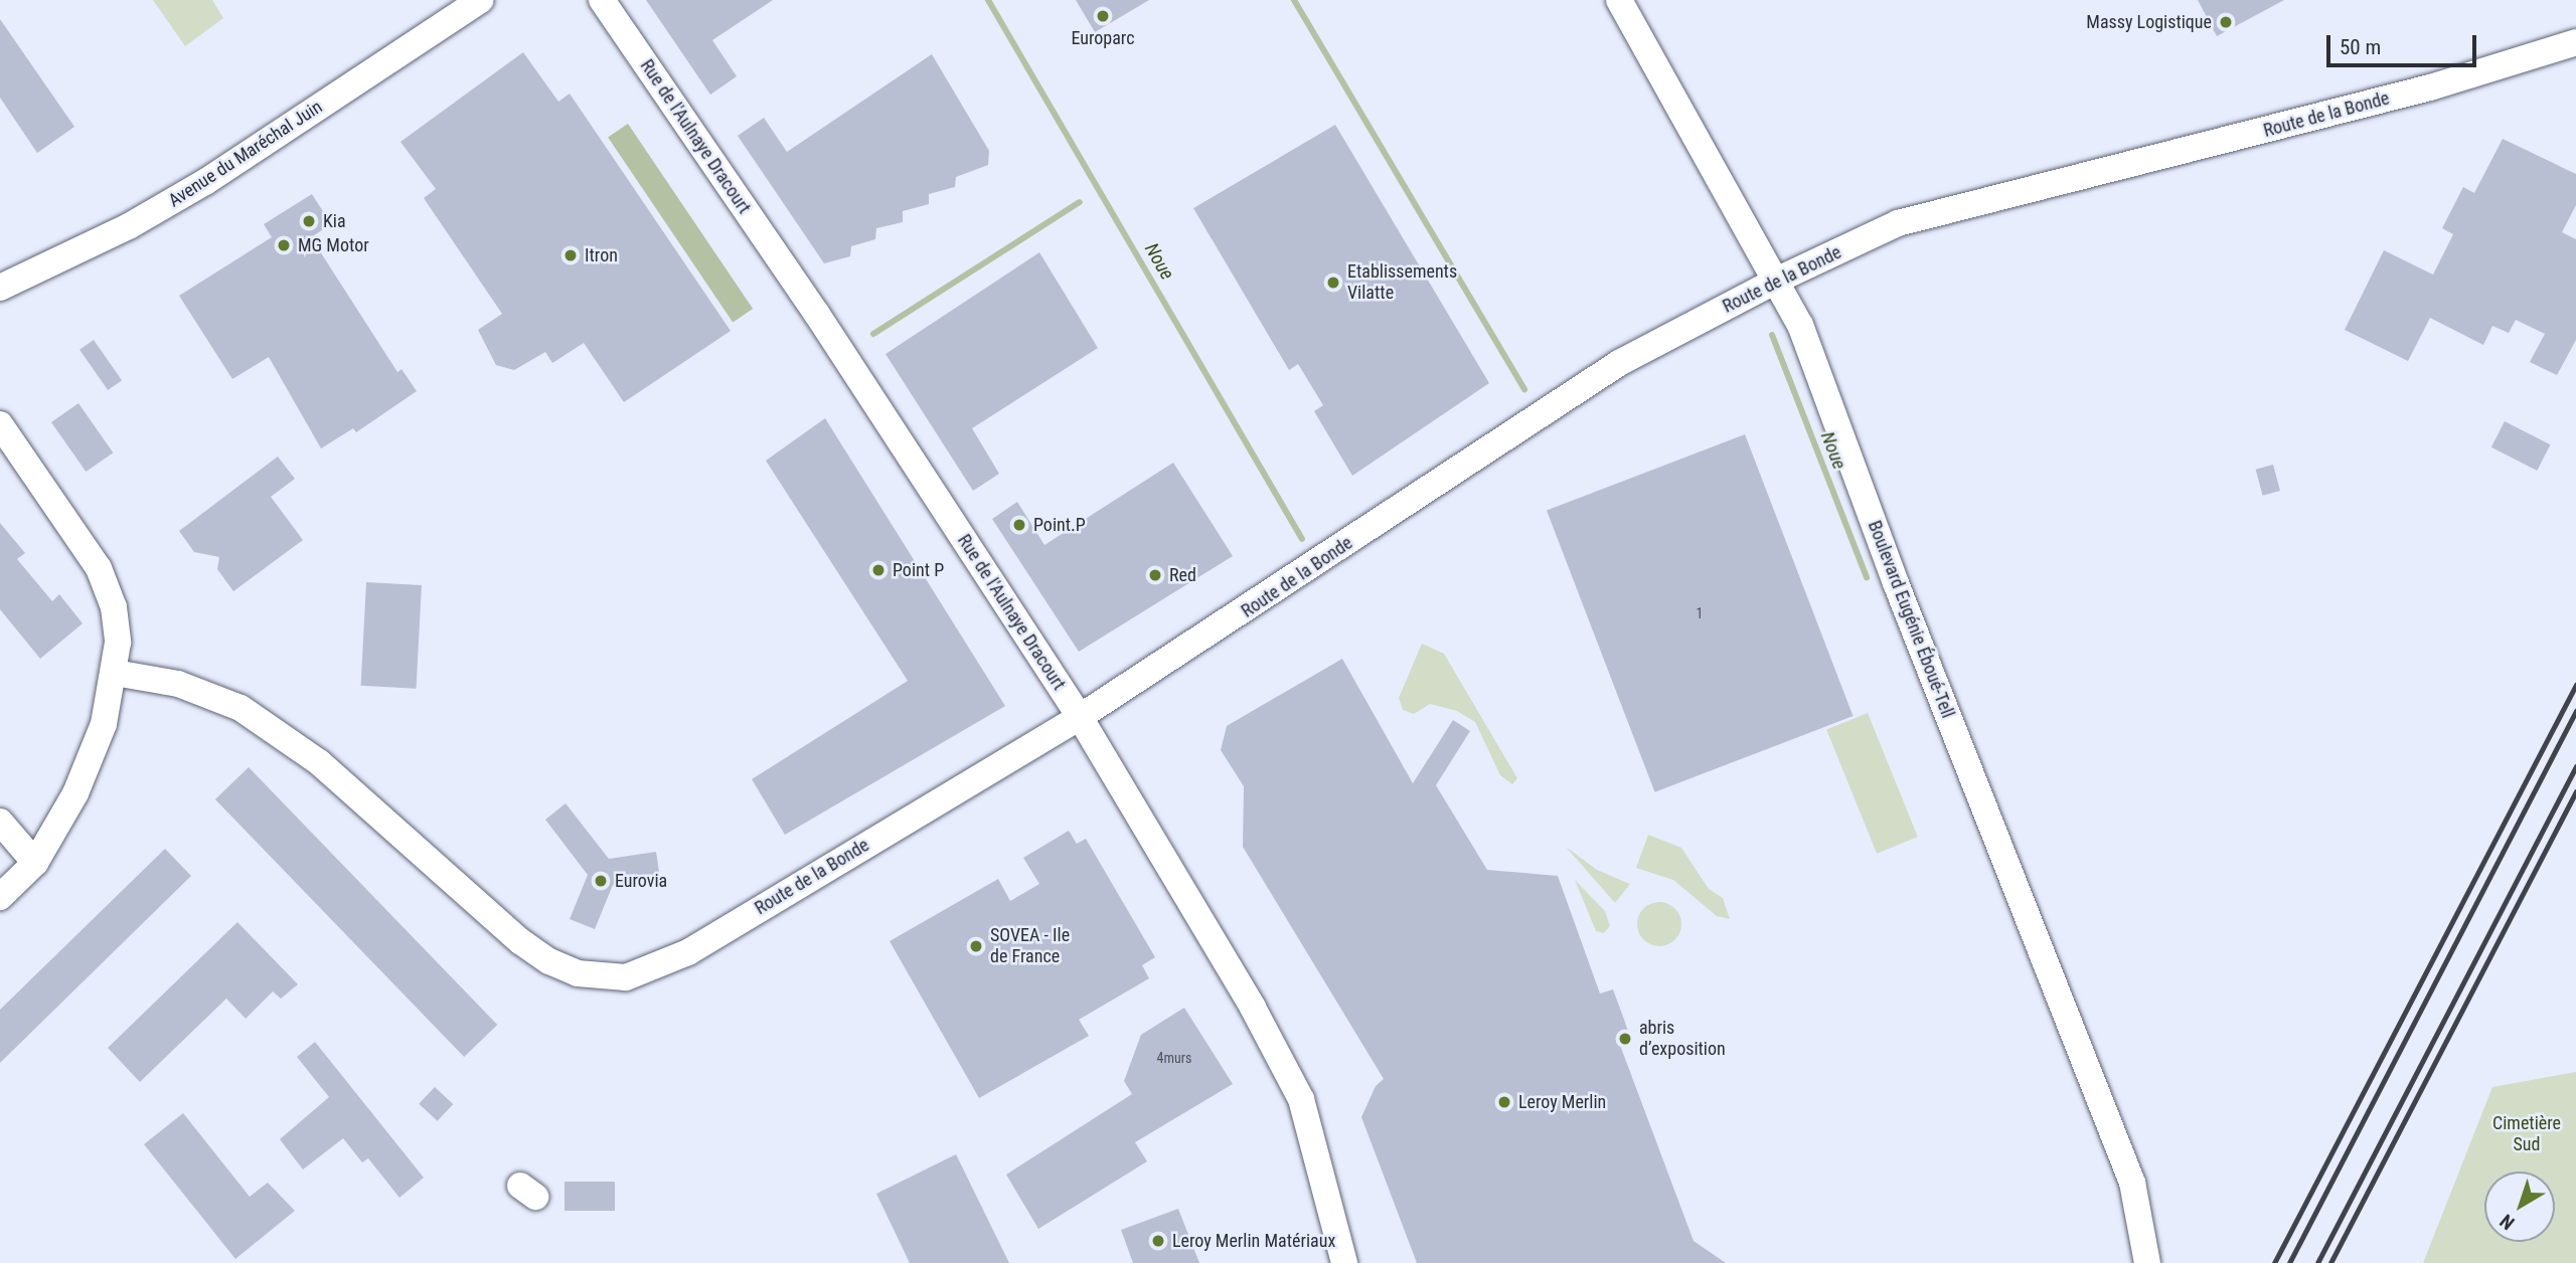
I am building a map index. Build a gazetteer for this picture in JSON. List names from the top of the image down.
{
  "streets": {
    "street": [
      "Route de la Bonde",
      "Rue de l'Aulnaye Dracourt",
      "Avenue du Maréchal Juin",
      "Boulevard Eugénie Éboué-Tell"
    ]
  },
  "crossings": [
    ["Route de la Bonde", "Rue de l'Aulnaye Dracourt"],
    ["Route de la Bonde", "Boulevard Eugénie Éboué-Tell"]
  ],
  "water": ["Noue"],
  "parks": ["Cimetière Sud"],
  "places": [
    "Europarc",
    "Massy Logistique",
    "Kia",
    "MG Motor",
    "Itron",
    "Etablissements Vilatte",
    "Point.P",
    "Point P",
    "Red",
    "Eurovia",
    "SOVEA - Ile de France",
    "abris d’exposition",
    "Leroy Merlin",
    "Leroy Merlin Matériaux"
  ],
  "house_numbers": ["1", "4murs"],
  "scale_bar": "50 m",
  "north": "bottom left"
}
